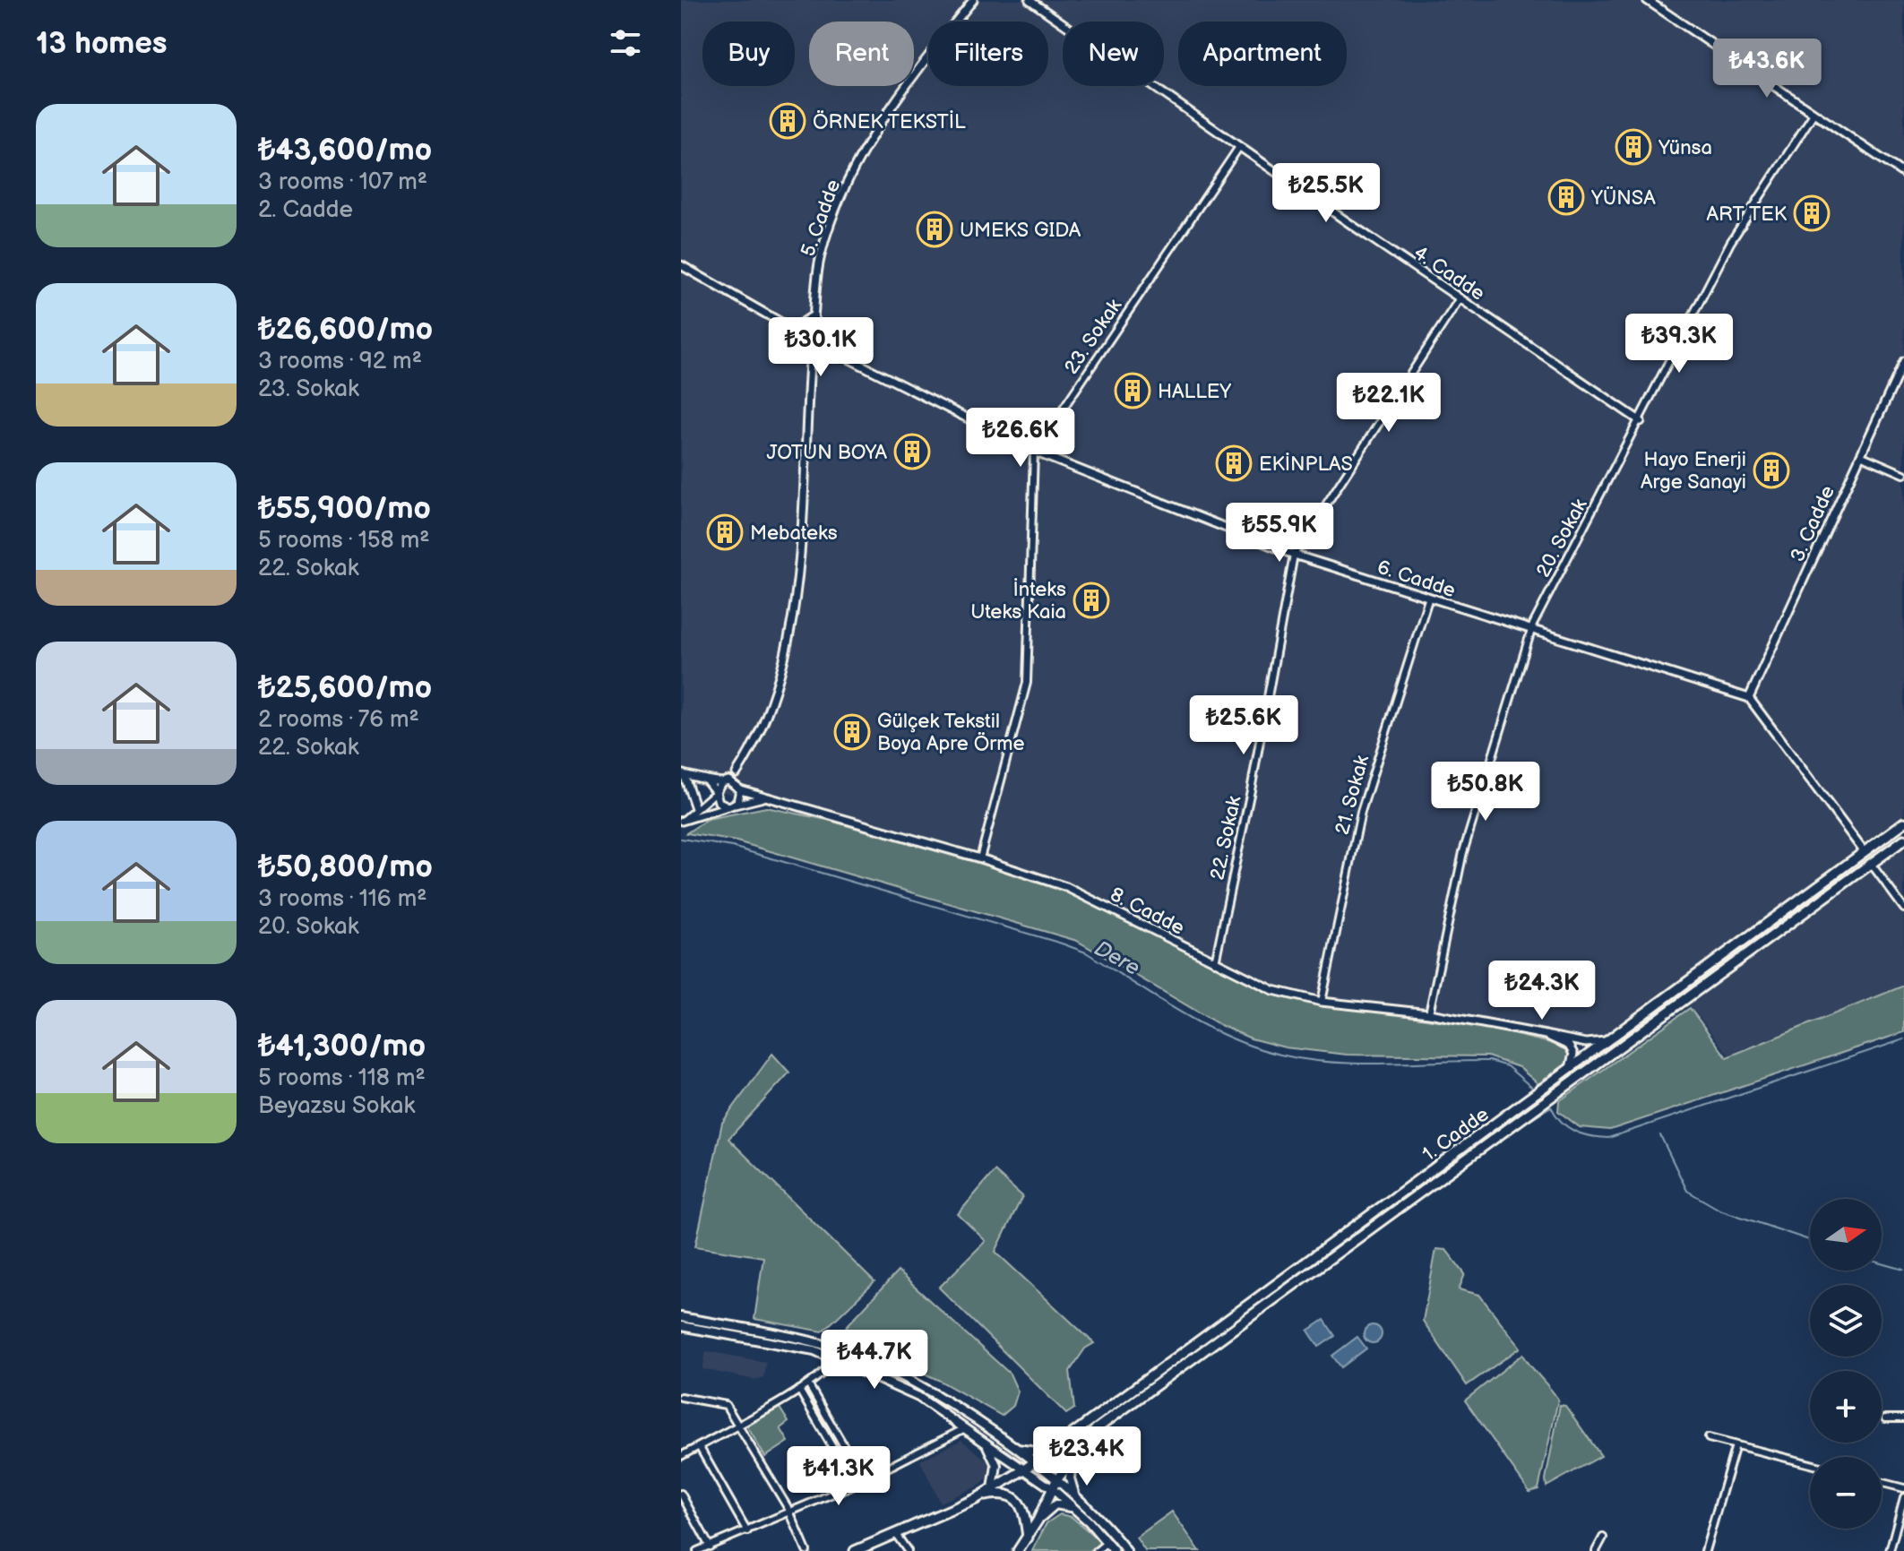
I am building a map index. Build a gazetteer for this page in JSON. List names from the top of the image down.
{
  "streets": {
    "main road": ["1. Cadde"],
    "street": [
      "5. Cadde",
      "4. Cadde",
      "23. Sokak",
      "3. Cadde",
      "20. Sokak",
      "6. Cadde",
      "21. Sokak",
      "22. Sokak",
      "8. Cadde"
    ]
  },
  "crossings": [
    ["5. Cadde", "6. Cadde"],
    ["4. Cadde", "23. Sokak"],
    ["4. Cadde", "20. Sokak"],
    ["4. Cadde", "22. Sokak"],
    ["23. Sokak", "6. Cadde"],
    ["3. Cadde", "6. Cadde"],
    ["20. Sokak", "6. Cadde"],
    ["20. Sokak", "8. Cadde"],
    ["6. Cadde", "21. Sokak"],
    ["6. Cadde", "22. Sokak"],
    ["21. Sokak", "8. Cadde"],
    ["22. Sokak", "8. Cadde"],
    ["8. Cadde", "1. Cadde"]
  ],
  "water": ["Dere"],
  "places": {
    "building": [
      "ÖRNEK TEKSTİL",
      "Yünsa",
      "YÜNSA",
      "ART TEK",
      "UMEKS GIDA",
      "HALLEY",
      "JOTUN BOYA",
      "EKİNPLAS",
      "Hayo Enerji Arge Sanayi",
      "Mebateks",
      "İnteks Uteks Kaia",
      "Gülçek Tekstil Boya Apre Örme"
    ]
  },
  "north": "right",
  "page": {
    "heading": "13 homes",
    "chip": [
      "Buy",
      "Rent",
      "Filters",
      "New",
      "Apartment"
    ],
    "price": [
      "₺43.6K",
      "₺25.5K",
      "₺39.3K",
      "₺30.1K",
      "₺22.1K",
      "₺26.6K",
      "₺55.9K",
      "₺25.6K",
      "₺50.8K",
      "₺24.3K",
      "₺44.7K",
      "₺23.4K",
      "₺41.3K"
    ],
    "list": [
      {
        "name": "₺43,600/mo",
        "note": "3 rooms · 107 m² · 2. Cadde"
      },
      {
        "name": "₺26,600/mo",
        "note": "3 rooms · 92 m² · 23. Sokak"
      },
      {
        "name": "₺55,900/mo",
        "note": "5 rooms · 158 m² · 22. Sokak"
      },
      {
        "name": "₺25,600/mo",
        "note": "2 rooms · 76 m² · 22. Sokak"
      },
      {
        "name": "₺50,800/mo",
        "note": "3 rooms · 116 m² · 20. Sokak"
      },
      {
        "name": "₺41,300/mo",
        "note": "5 rooms · 118 m² · Beyazsu Sokak"
      }
    ],
    "map_buttons": ["+", "−"]
  }
}
